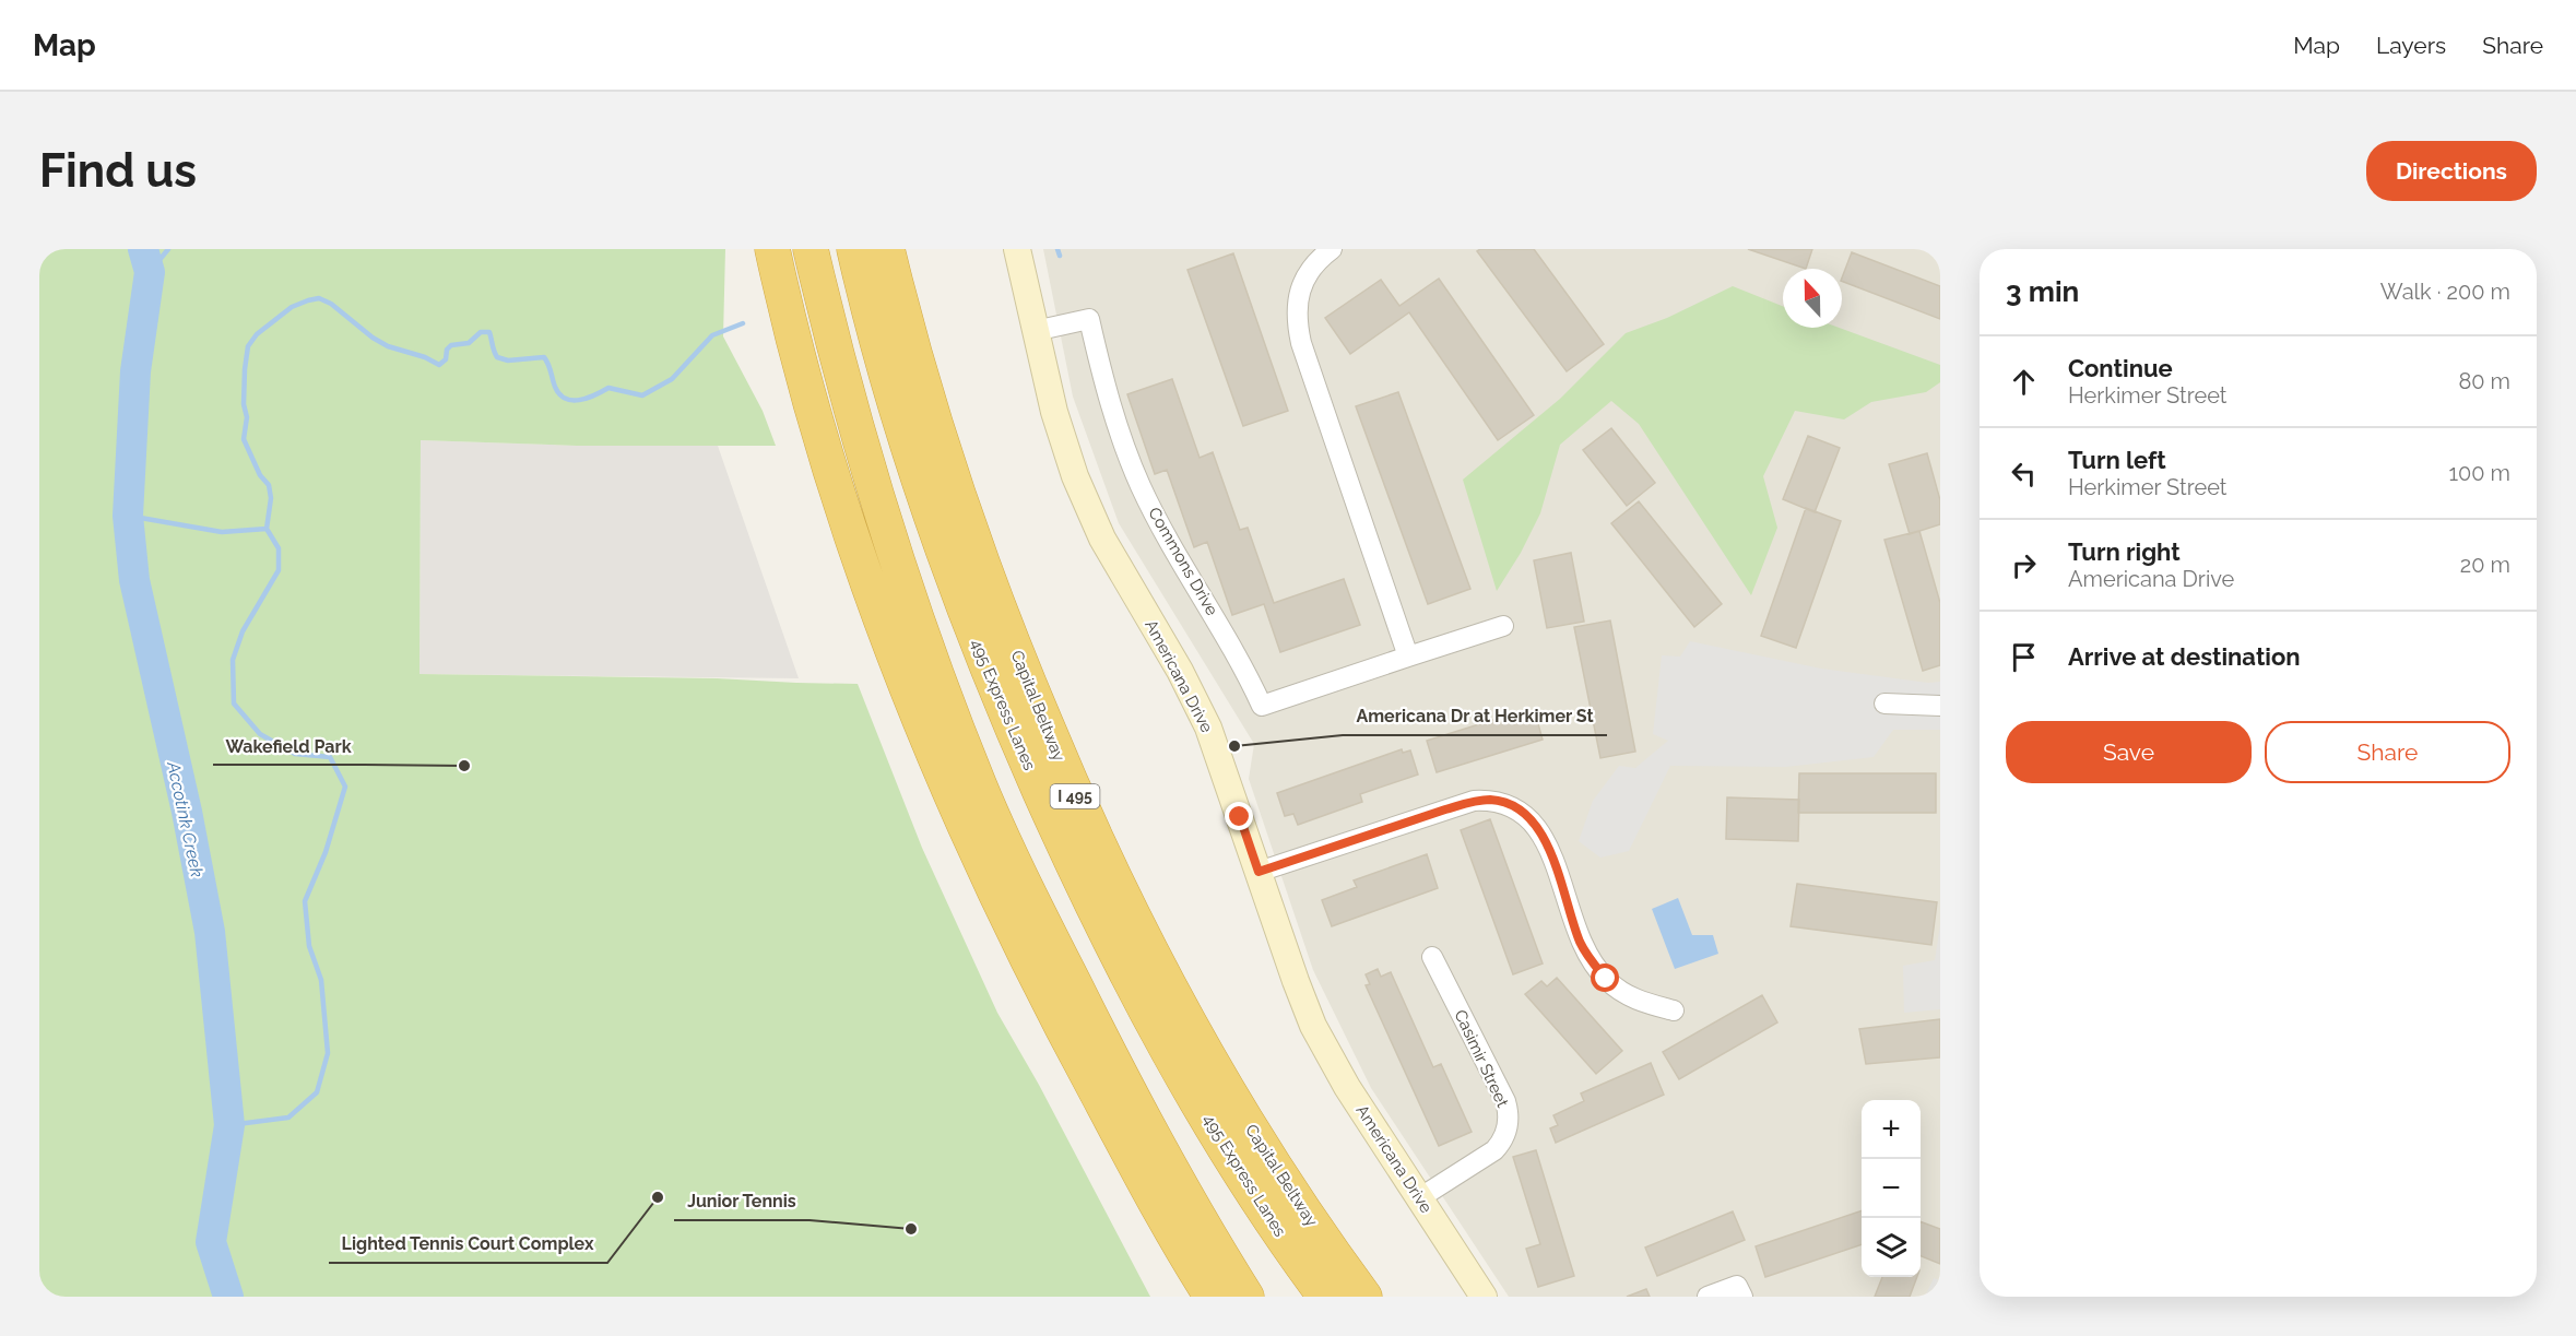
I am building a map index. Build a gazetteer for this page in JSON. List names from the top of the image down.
{
  "streets": {
    "highway": ["495 Express Lanes", "Capital Beltway", "I 495"],
    "street": ["Commons Drive", "Americana Drive", "Casimir Street"]
  },
  "crossings": [
    ["Commons Drive", "Americana Drive"],
    ["Americana Drive", "Casimir Street"]
  ],
  "water": ["Accotink Creek"],
  "places": [
    "Americana Dr at Herkimer St",
    "Wakefield Park",
    "Lighted Tennis Court Complex",
    "Junior Tennis"
  ],
  "north": "top",
  "page": {
    "header": "Map",
    "nav": ["Map", "Layers", "Share"],
    "buttons": [
      "Directions",
      ["Save", "Share"]
    ],
    "title": "Find us",
    "heading": ["3 min", "Walk · 200 m"],
    "list": [
      ["Continue", "Herkimer Street", "80 m"],
      ["Turn left", "Herkimer Street", "100 m"],
      ["Turn right", "Americana Drive", "20 m"],
      "Arrive at destination"
    ],
    "map_buttons": ["+", "−"]
  }
}
